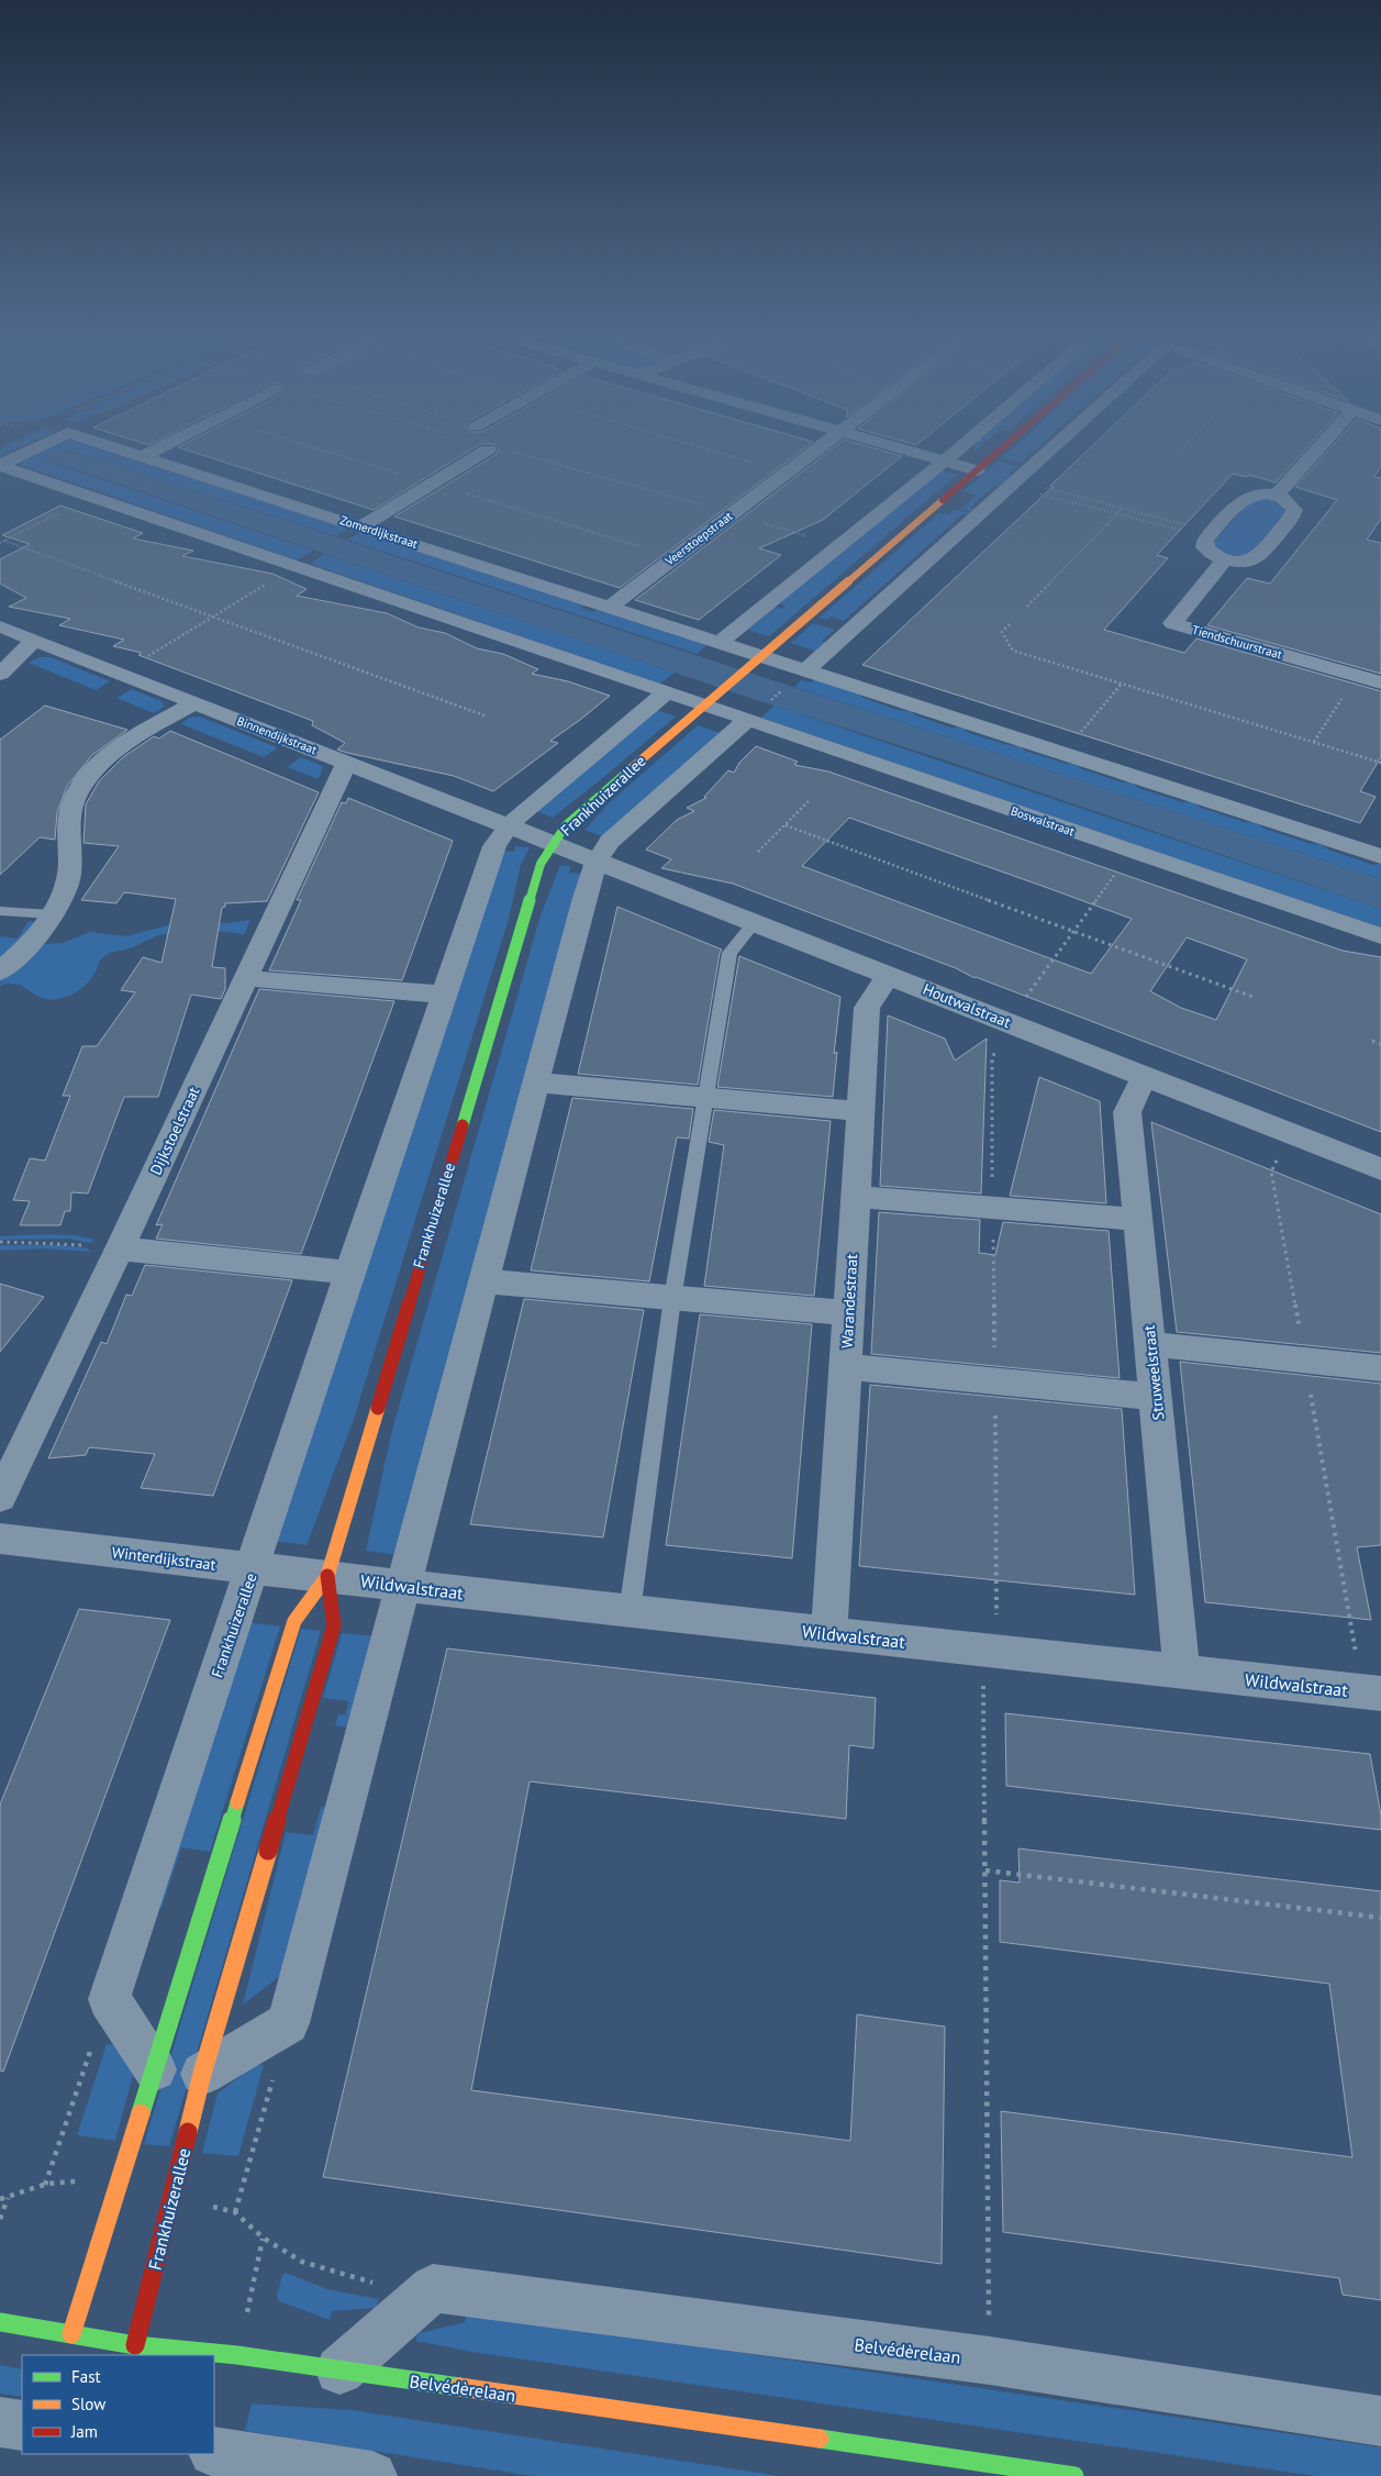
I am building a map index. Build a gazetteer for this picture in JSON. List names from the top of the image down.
{
  "streets": {
    "main road": ["Frankhuizerallee", "Belvédèrelaan"],
    "street": [
      "Zomerdijkstraat",
      "Veerstoepstraat",
      "Tiendschuurstraat",
      "Binnendijkstraat",
      "Boswalstraat",
      "Houtwalstraat",
      "Dijkstoelstraat",
      "Warandestraat",
      "Struweelstraat",
      "Winterdijkstraat",
      "Wildwalstraat"
    ]
  },
  "crossings": [
    ["Zomerdijkstraat", "Veerstoepstraat"],
    ["Zomerdijkstraat", "Frankhuizerallee"],
    ["Zomerdijkstraat", "Boswalstraat"],
    ["Binnendijkstraat", "Frankhuizerallee"],
    ["Binnendijkstraat", "Houtwalstraat"],
    ["Binnendijkstraat", "Dijkstoelstraat"],
    ["Frankhuizerallee", "Boswalstraat"],
    ["Frankhuizerallee", "Houtwalstraat"],
    ["Frankhuizerallee", "Winterdijkstraat"],
    ["Frankhuizerallee", "Wildwalstraat"],
    ["Frankhuizerallee", "Belvédèrelaan"],
    ["Houtwalstraat", "Warandestraat"],
    ["Houtwalstraat", "Struweelstraat"],
    ["Warandestraat", "Wildwalstraat"],
    ["Struweelstraat", "Wildwalstraat"],
    ["Winterdijkstraat", "Wildwalstraat"]
  ],
  "legend": ["Fast", "Slow", "Jam"]
}
